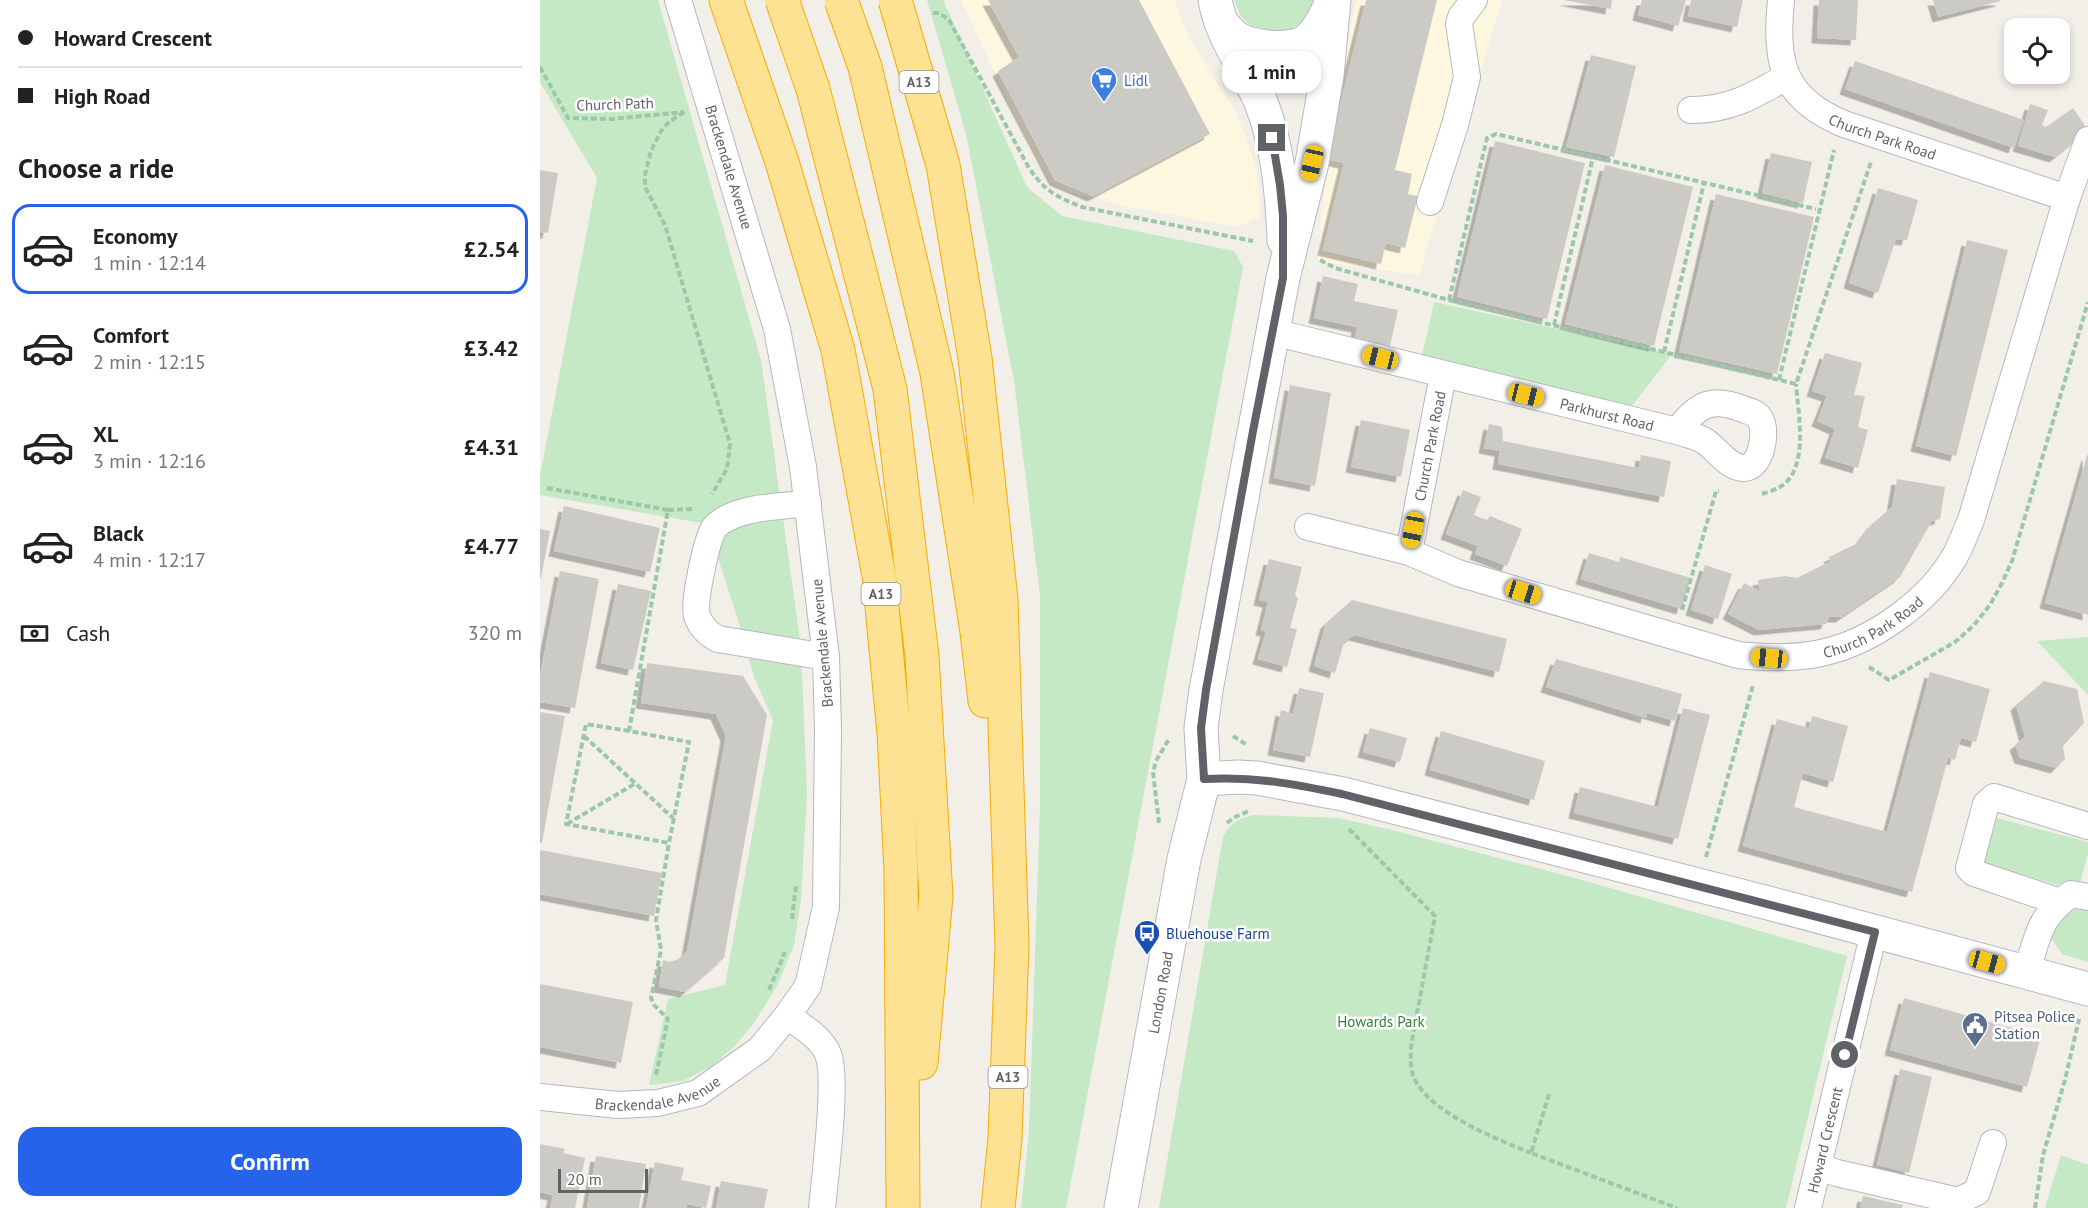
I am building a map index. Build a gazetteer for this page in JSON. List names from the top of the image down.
{
  "streets": {
    "highway": ["A13"],
    "main road": ["London Road"],
    "street": [
      "Church Park Road",
      "Brackendale Avenue",
      "Parkhurst Road",
      "Howard Crescent"
    ],
    "path": ["Church Path"]
  },
  "crossings": [
    ["Church Park Road", "Parkhurst Road"],
    ["Parkhurst Road", "London Road"]
  ],
  "parks": ["Howards Park"],
  "places": {
    "supermarket": ["Lidl"],
    "bus stop": ["Bluehouse Farm"],
    "public building": ["Pitsea Police Station"]
  },
  "scale_bar": "20 m",
  "page": {
    "banner": ["Howard Crescent", "High Road"],
    "bubble": "1 min",
    "heading": "Choose a ride",
    "list": [
      {
        "name": "Economy",
        "note": "1 min · 12:14",
        "value": "£2.54"
      },
      {
        "name": "Comfort",
        "note": "2 min · 12:15",
        "value": "£3.42"
      },
      {
        "name": "XL",
        "note": "3 min · 12:16",
        "value": "£4.31"
      },
      {
        "name": "Black",
        "note": "4 min · 12:17",
        "value": "£4.77"
      }
    ],
    "pay": ["Cash", "320 m"],
    "buttons": "Confirm",
    "scale": "20 m"
  }
}
